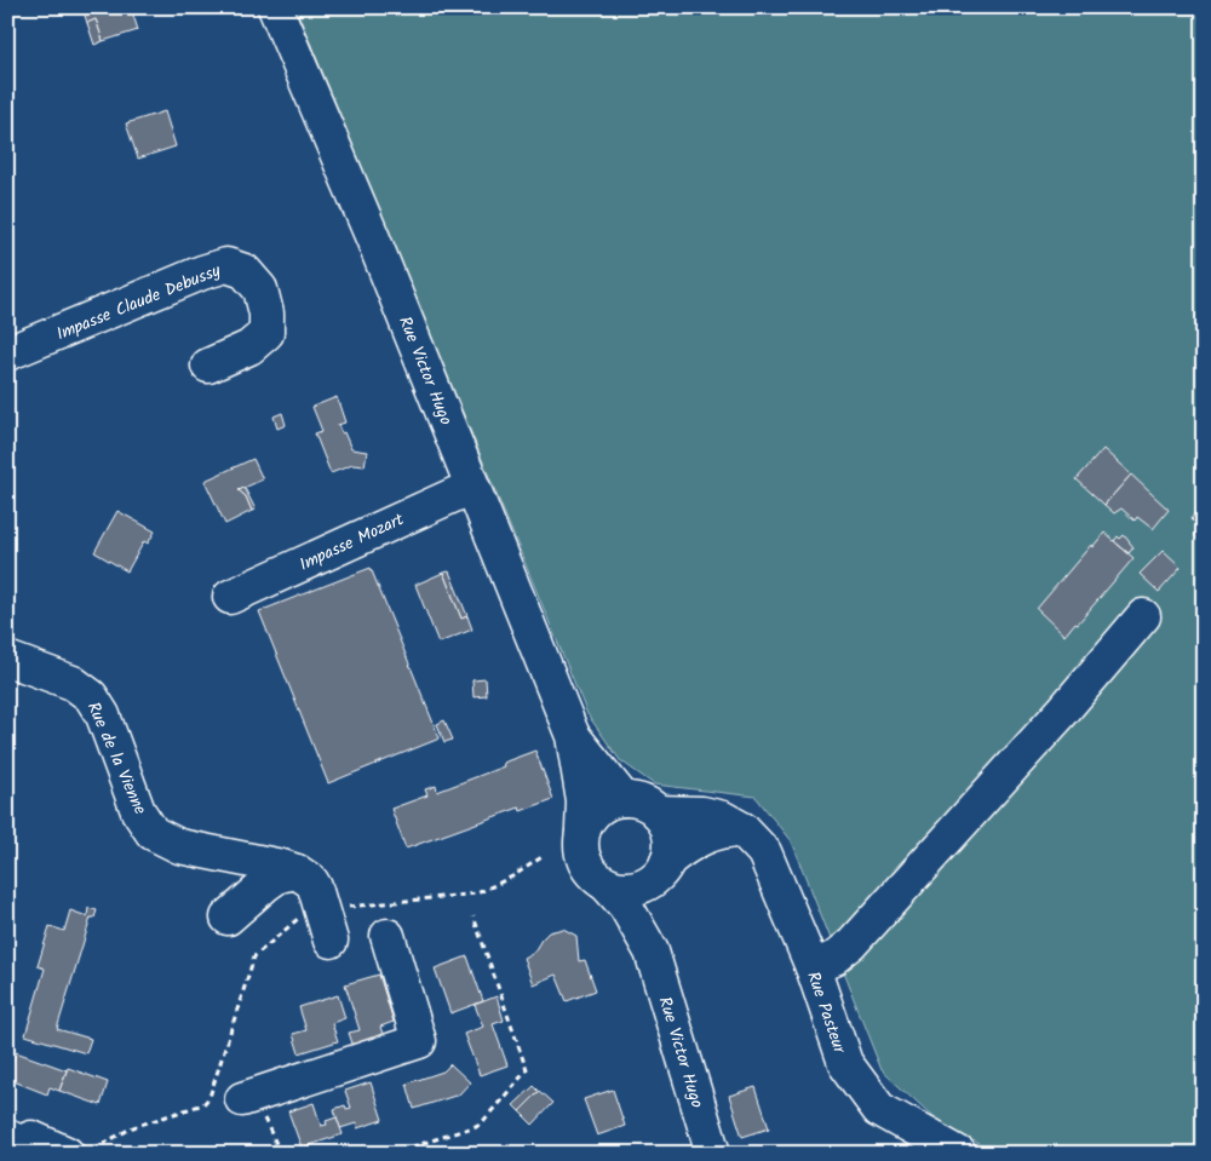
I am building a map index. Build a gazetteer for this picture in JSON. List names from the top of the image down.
{
  "streets": {
    "street": [
      "Impasse Claude Debussy",
      "Rue Victor Hugo",
      "Impasse Mozart",
      "Rue de la Vienne",
      "Rue Pasteur"
    ]
  },
  "crossings": [
    ["Rue Victor Hugo", "Impasse Mozart"],
    ["Rue Victor Hugo", "Rue Pasteur"]
  ]
}
